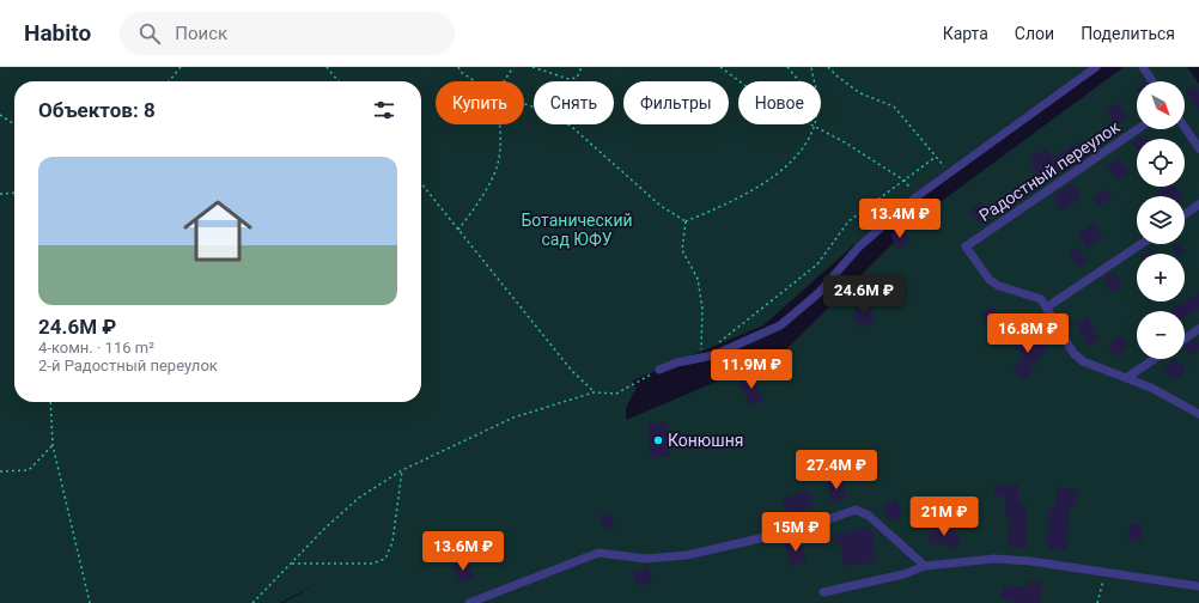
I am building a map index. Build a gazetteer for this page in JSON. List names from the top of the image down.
{
  "streets": {
    "street": ["Радостный переулок"]
  },
  "parks": ["Ботанический сад ЮФУ"],
  "places": ["Конюшня"],
  "north": "bottom right",
  "page": {
    "header": "Habito",
    "search": "Поиск",
    "nav": ["Карта", "Слои", "Поделиться"],
    "map_buttons": ["+", "−"],
    "chip": [
      "Купить",
      "Снять",
      "Фильтры",
      "Новое"
    ],
    "heading": "Объектов: 8",
    "list": [
      {
        "name": "24.6M ₽",
        "note": "4-комн. · 116 m² · 2-й Радостный переулок"
      }
    ],
    "price": [
      "13.4M ₽",
      "24.6M ₽",
      "16.8M ₽",
      "11.9M ₽",
      "27.4M ₽",
      "21M ₽",
      "15M ₽",
      "13.6M ₽"
    ]
  }
}
